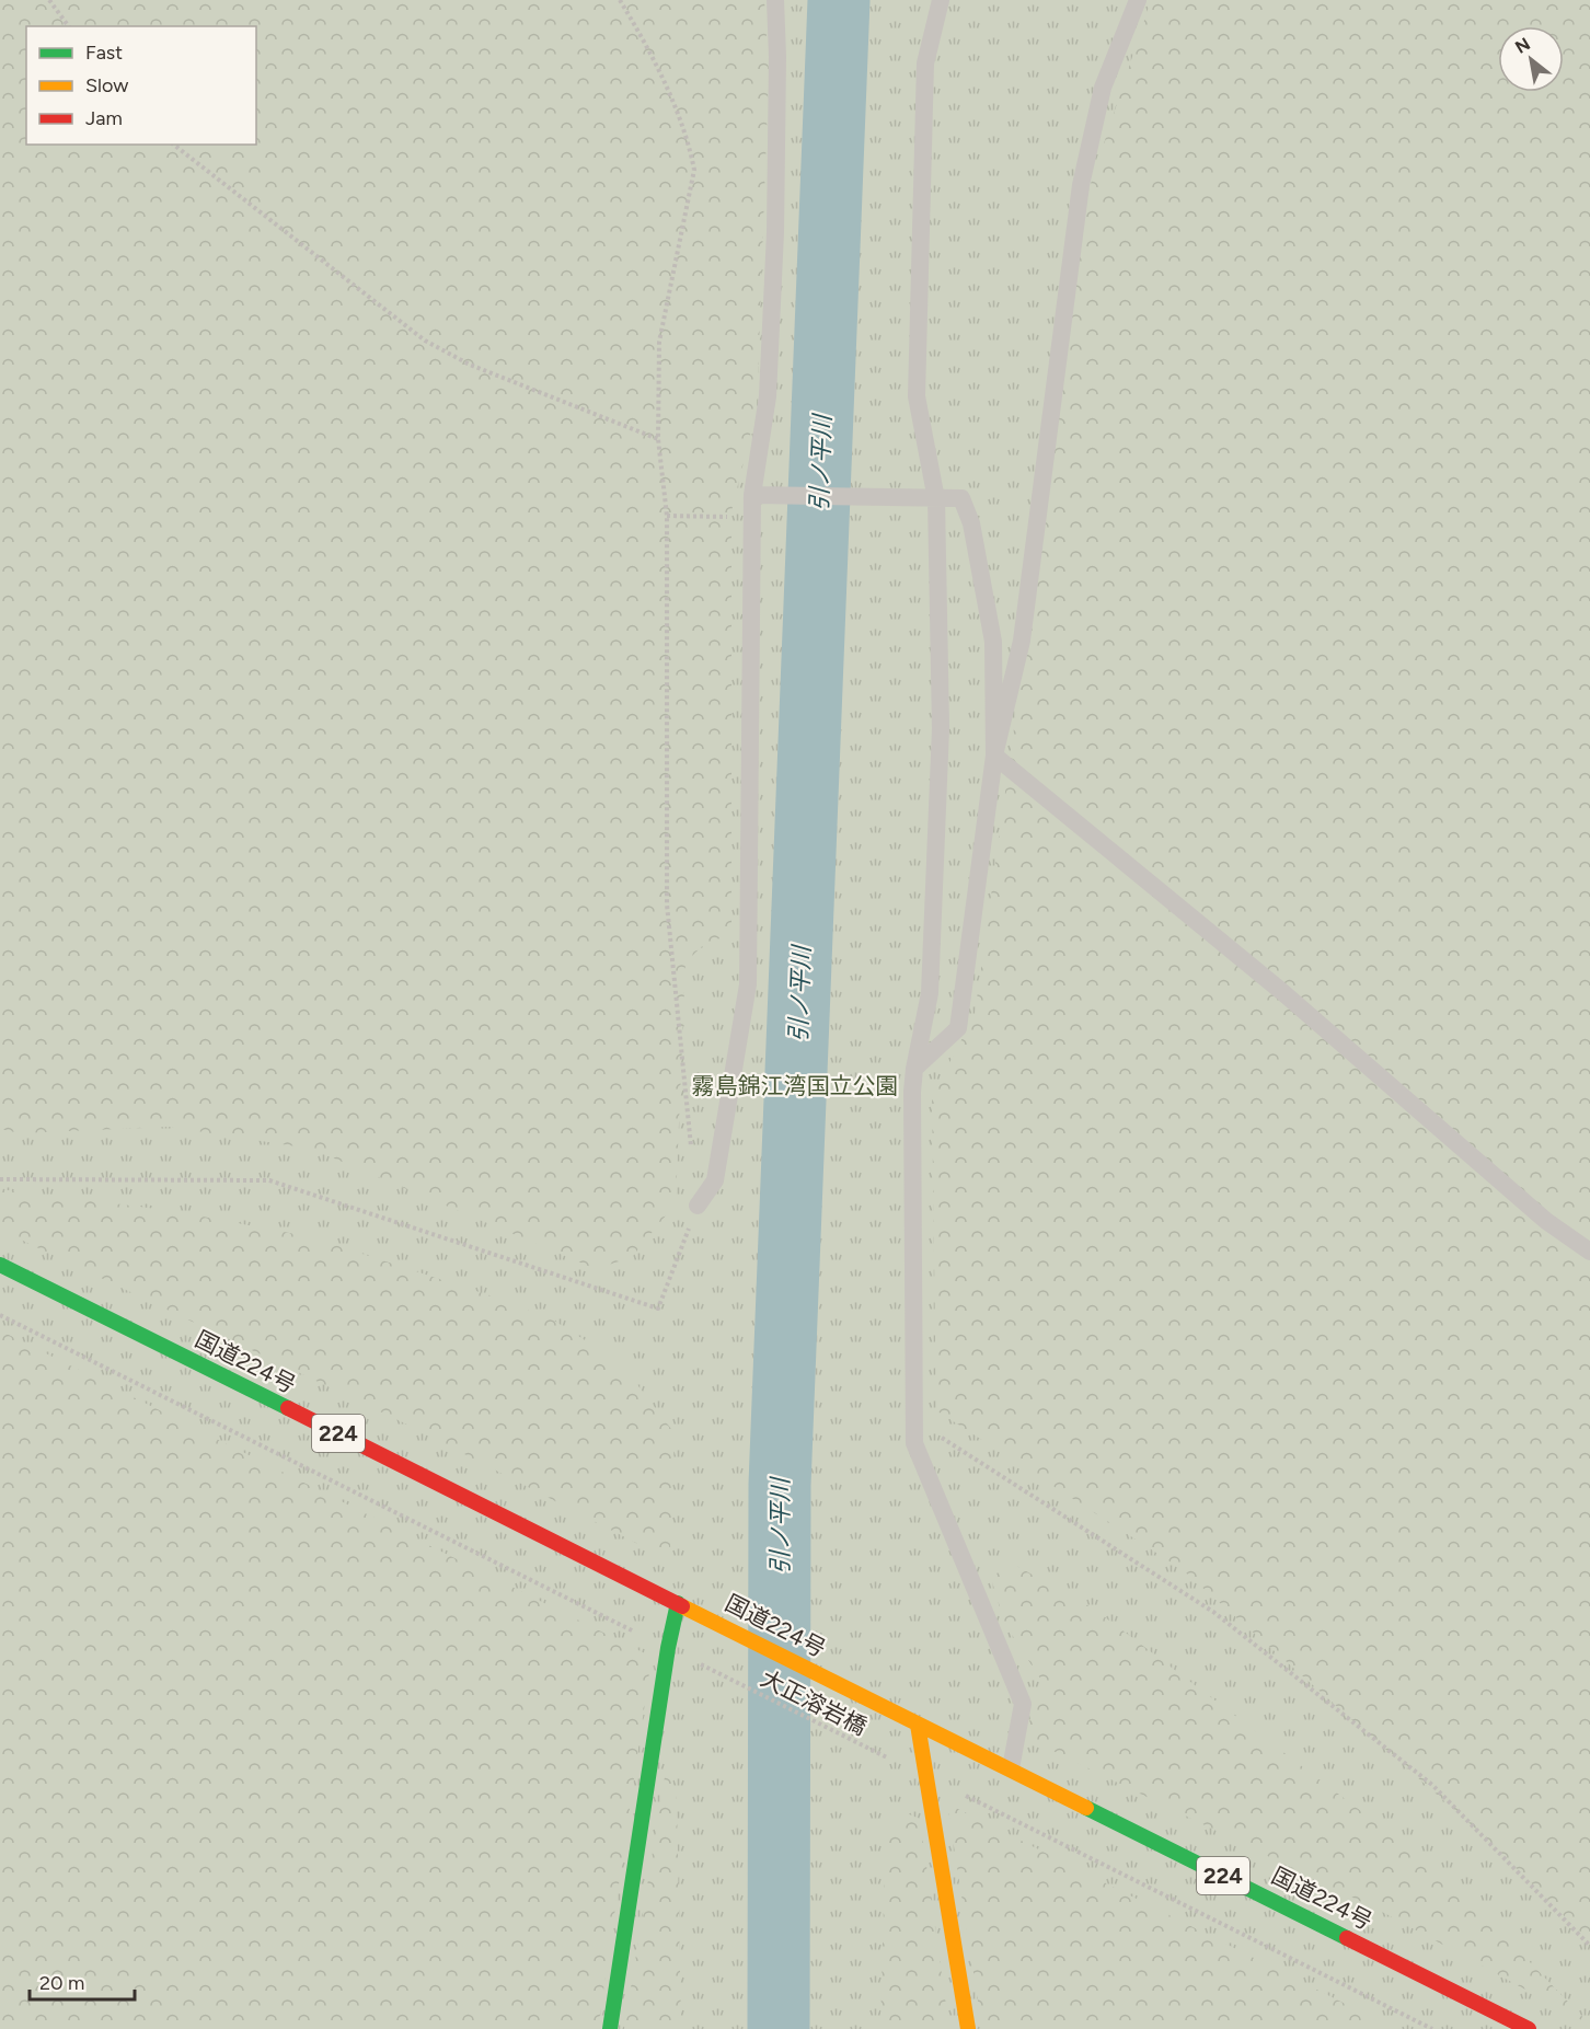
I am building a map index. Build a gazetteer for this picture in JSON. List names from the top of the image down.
{
  "streets": {
    "main road": ["国道224号", "224"],
    "path": ["大正溶岩橋"]
  },
  "water": ["引ノ平川"],
  "parks": ["霧島錦江湾国立公園"],
  "legend": ["Fast", "Slow", "Jam"],
  "scale_bar": "20 m",
  "north": "top left"
}
